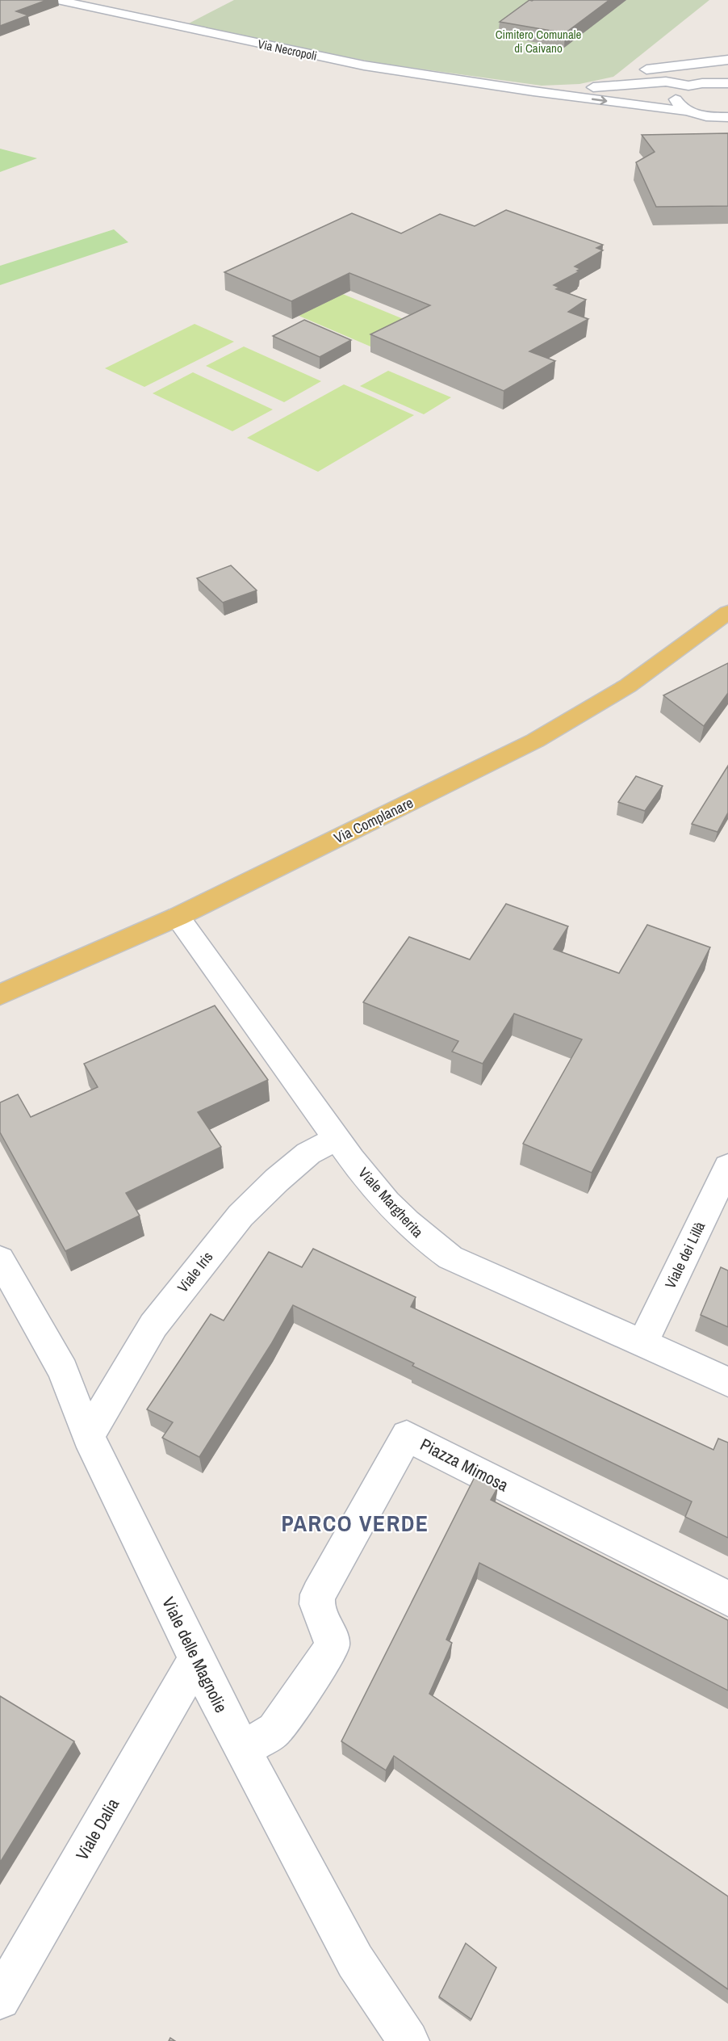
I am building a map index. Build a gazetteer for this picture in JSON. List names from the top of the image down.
{
  "streets": {
    "main road": ["Via Complanare"],
    "street": [
      "Via Necropoli",
      "Viale Margherita",
      "Viale dei Lillà",
      "Viale Iris",
      "Piazza Mimosa",
      "Viale delle Magnolie",
      "Viale Dalia"
    ]
  },
  "crossings": [
    ["Via Complanare", "Viale Margherita"],
    ["Viale Margherita", "Viale dei Lillà"],
    ["Viale Margherita", "Viale Iris"],
    ["Viale Iris", "Viale delle Magnolie"],
    ["Piazza Mimosa", "Viale delle Magnolie"],
    ["Viale delle Magnolie", "Viale Dalia"]
  ],
  "districts": ["PARCO VERDE"],
  "parks": ["Cimitero Comunale di Caivano"]
}
